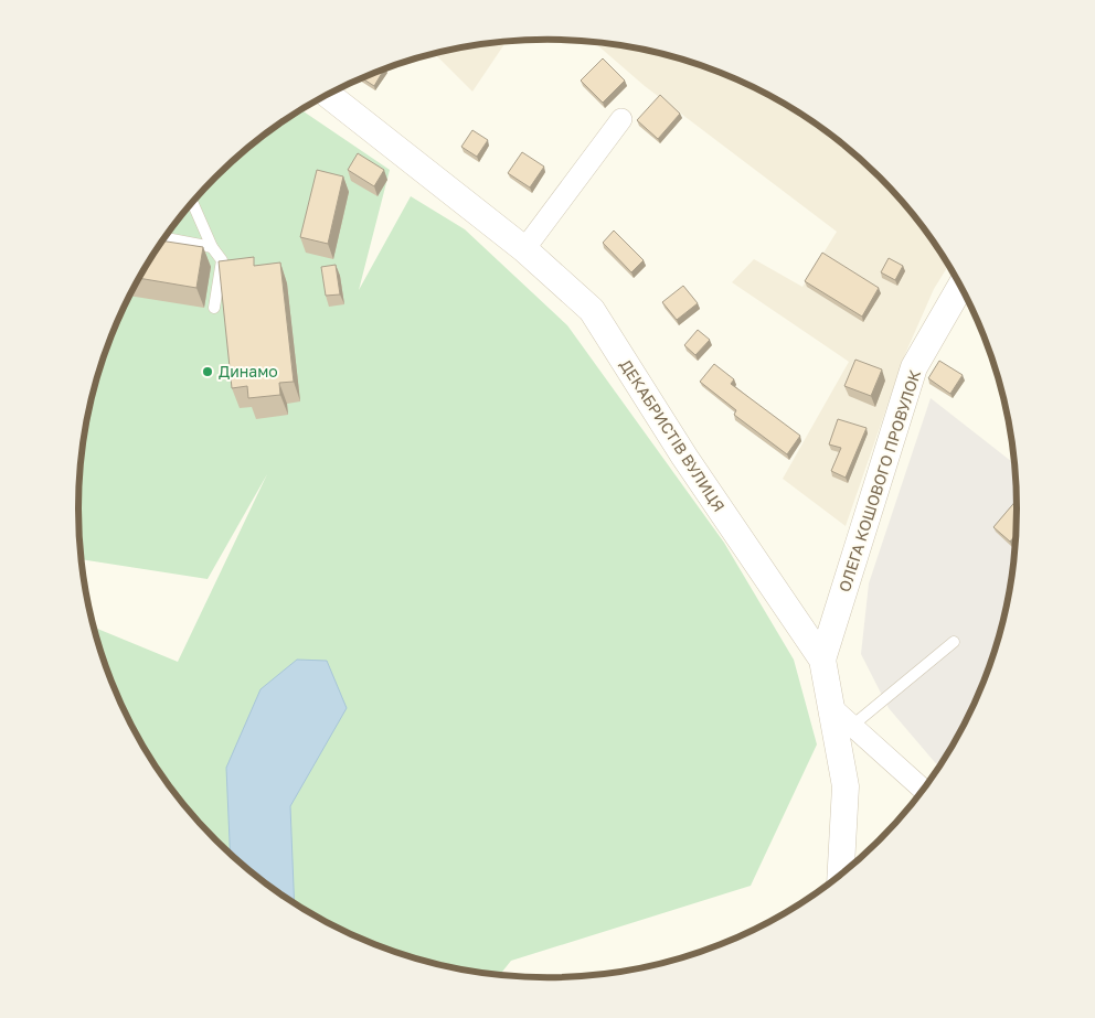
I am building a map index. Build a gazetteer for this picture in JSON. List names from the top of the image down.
{
  "streets": {
    "street": ["ДЕКАБРИСТІВ ВУЛИЦЯ", "ОЛЕГА КОШОВОГО ПРОВУЛОК"]
  },
  "crossings": [
    ["ДЕКАБРИСТІВ ВУЛИЦЯ", "ОЛЕГА КОШОВОГО ПРОВУЛОК"]
  ],
  "places": ["Динамо"]
}
